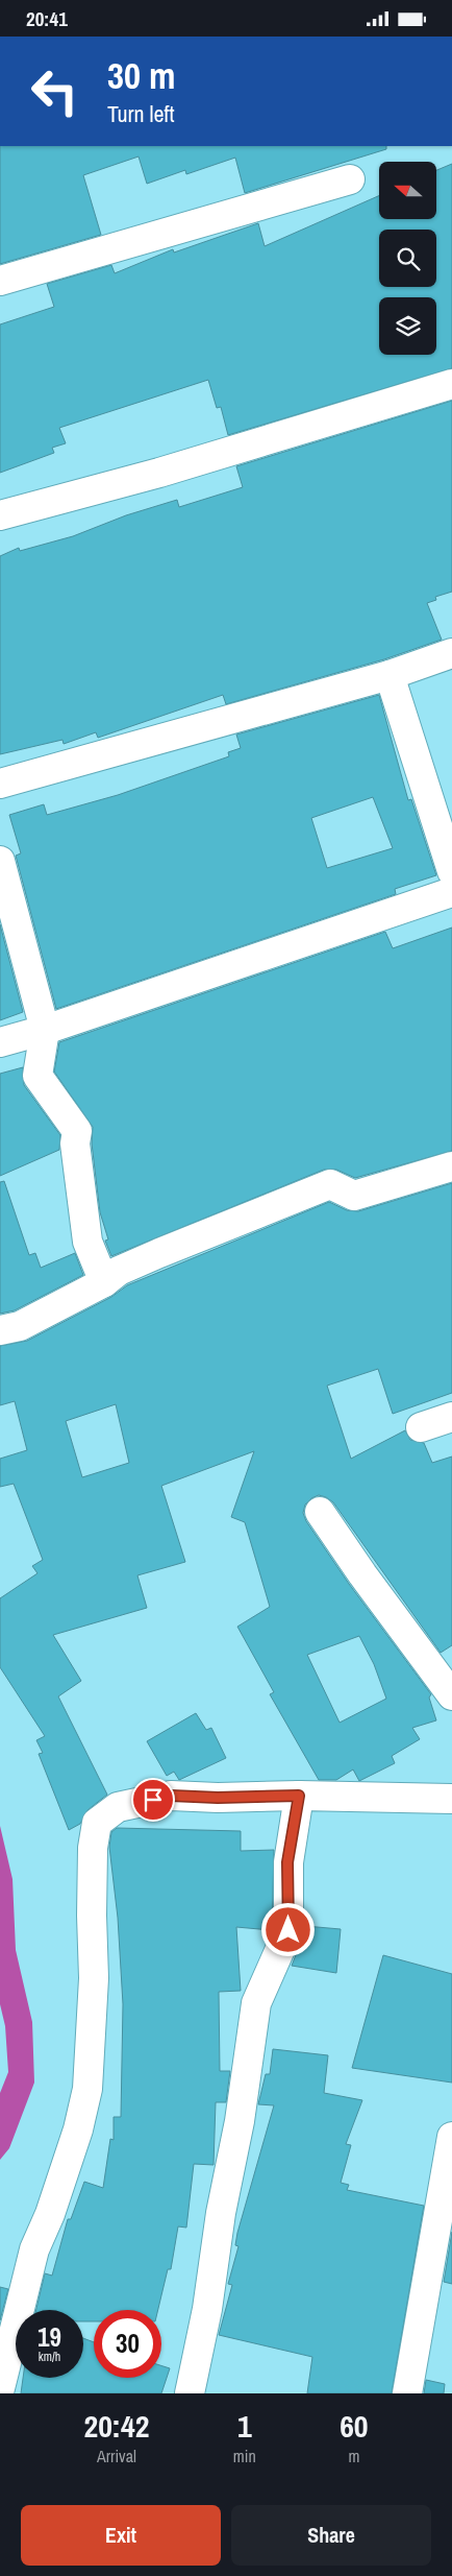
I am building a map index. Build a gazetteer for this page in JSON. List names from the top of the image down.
{
  "north": "left",
  "page": {
    "status": "20:41",
    "turn": ["30 m", "Turn left"],
    "speed": "19 km/h",
    "limit": "30",
    "eta": [
      "20:42",
      "Arrival",
      "1",
      "min",
      "60",
      "m"
    ],
    "buttons": ["Exit", "Share"]
  }
}
